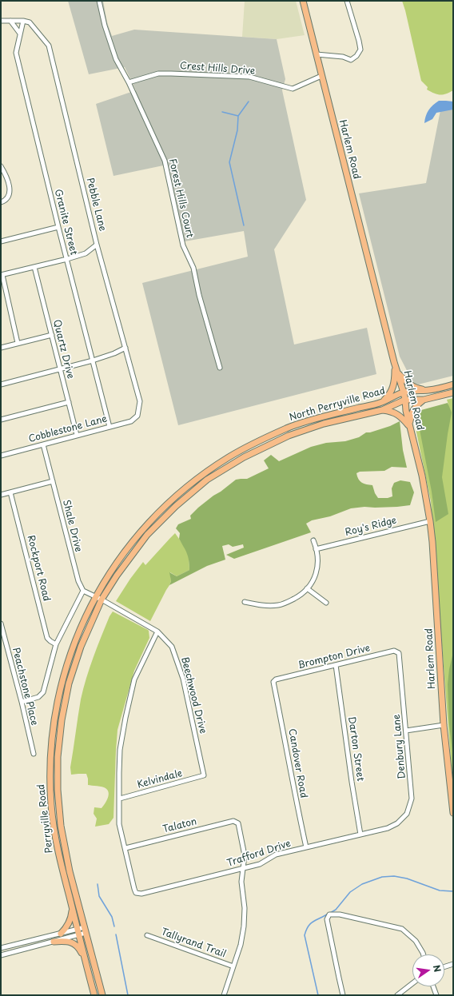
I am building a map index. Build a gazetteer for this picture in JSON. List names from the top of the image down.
{
  "streets": {
    "main road": ["Harlem Road", "North Perryville Road", "Perryville Road"],
    "street": [
      "Crest Hills Drive",
      "Forest Hills Court",
      "Pebble Lane",
      "Granite Street",
      "Quartz Drive",
      "Cobblestone Lane",
      "Shale Drive",
      "Roy's Ridge",
      "Rockport Road",
      "Brompton Drive",
      "Peachstone Place",
      "Beechwood Drive",
      "Denbury Lane",
      "Darton Street",
      "Candover Road",
      "Kelvindale",
      "Talaton",
      "Trafford Drive",
      "Tallyrand Trail"
    ]
  },
  "crossings": [
    ["Crest Hills Drive", "Harlem Road"],
    ["Crest Hills Drive", "Forest Hills Court"],
    ["Harlem Road", "North Perryville Road"],
    ["Harlem Road", "Roy's Ridge"],
    ["Pebble Lane", "Granite Street"],
    ["Pebble Lane", "Cobblestone Lane"],
    ["Granite Street", "Cobblestone Lane"],
    ["Quartz Drive", "Cobblestone Lane"],
    ["North Perryville Road", "Beechwood Drive"],
    ["North Perryville Road", "Perryville Road"],
    ["Cobblestone Lane", "Shale Drive"],
    ["Brompton Drive", "Denbury Lane"],
    ["Brompton Drive", "Darton Street"],
    ["Brompton Drive", "Candover Road"],
    ["Beechwood Drive", "Kelvindale"],
    ["Denbury Lane", "Trafford Drive"],
    ["Darton Street", "Trafford Drive"],
    ["Candover Road", "Trafford Drive"],
    ["Talaton", "Trafford Drive"]
  ],
  "north": "right"
}
